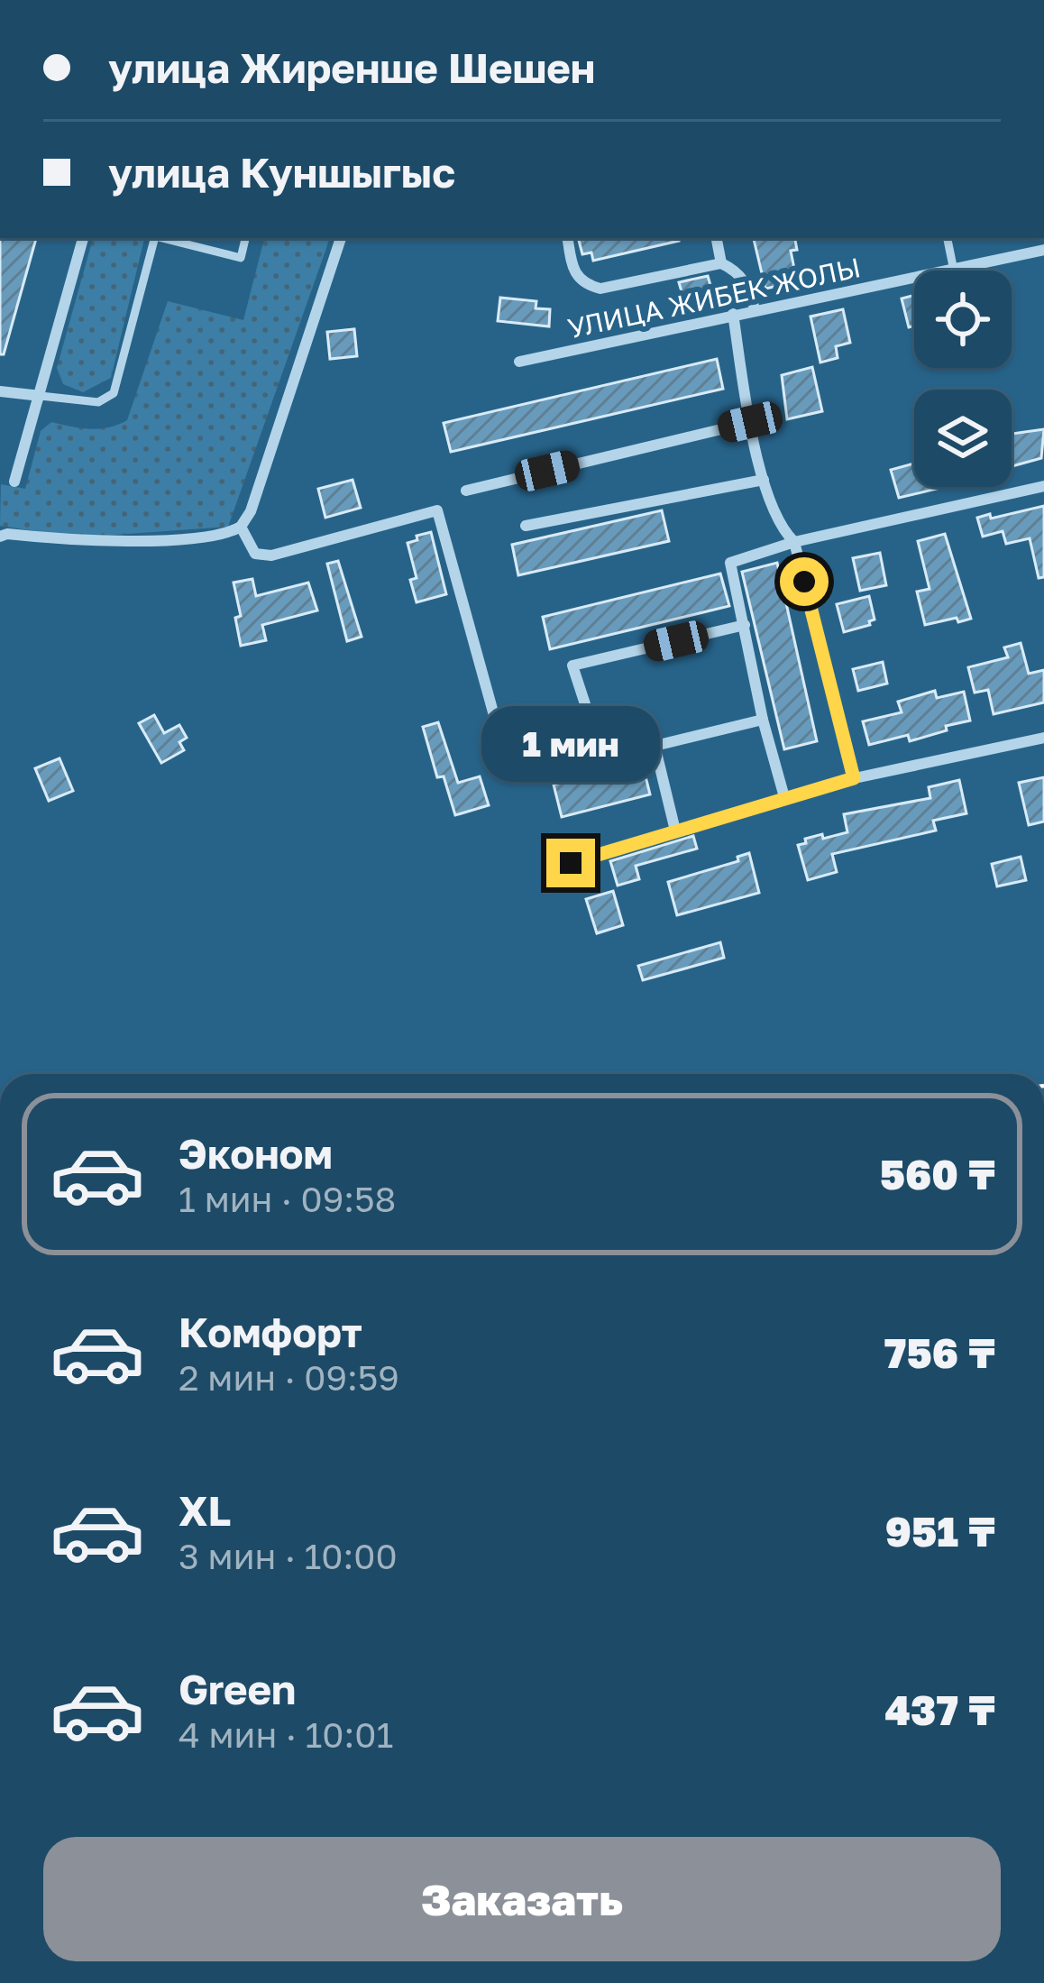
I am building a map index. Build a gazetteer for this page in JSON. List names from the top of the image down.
{
  "streets": {
    "street": ["УЛИЦА ЖИБЕК ЖОЛЫ"]
  },
  "page": {
    "banner": ["улица Жиренше Шешен", "улица Куншыгыс"],
    "bubble": "1 мин",
    "list": [
      {
        "name": "Эконом",
        "note": "1 мин · 09:58",
        "value": "560 ₸"
      },
      {
        "name": "Комфорт",
        "note": "2 мин · 09:59",
        "value": "756 ₸"
      },
      {
        "name": "XL",
        "note": "3 мин · 10:00",
        "value": "951 ₸"
      },
      {
        "name": "Green",
        "note": "4 мин · 10:01",
        "value": "437 ₸"
      }
    ],
    "buttons": "Заказать"
  }
}
